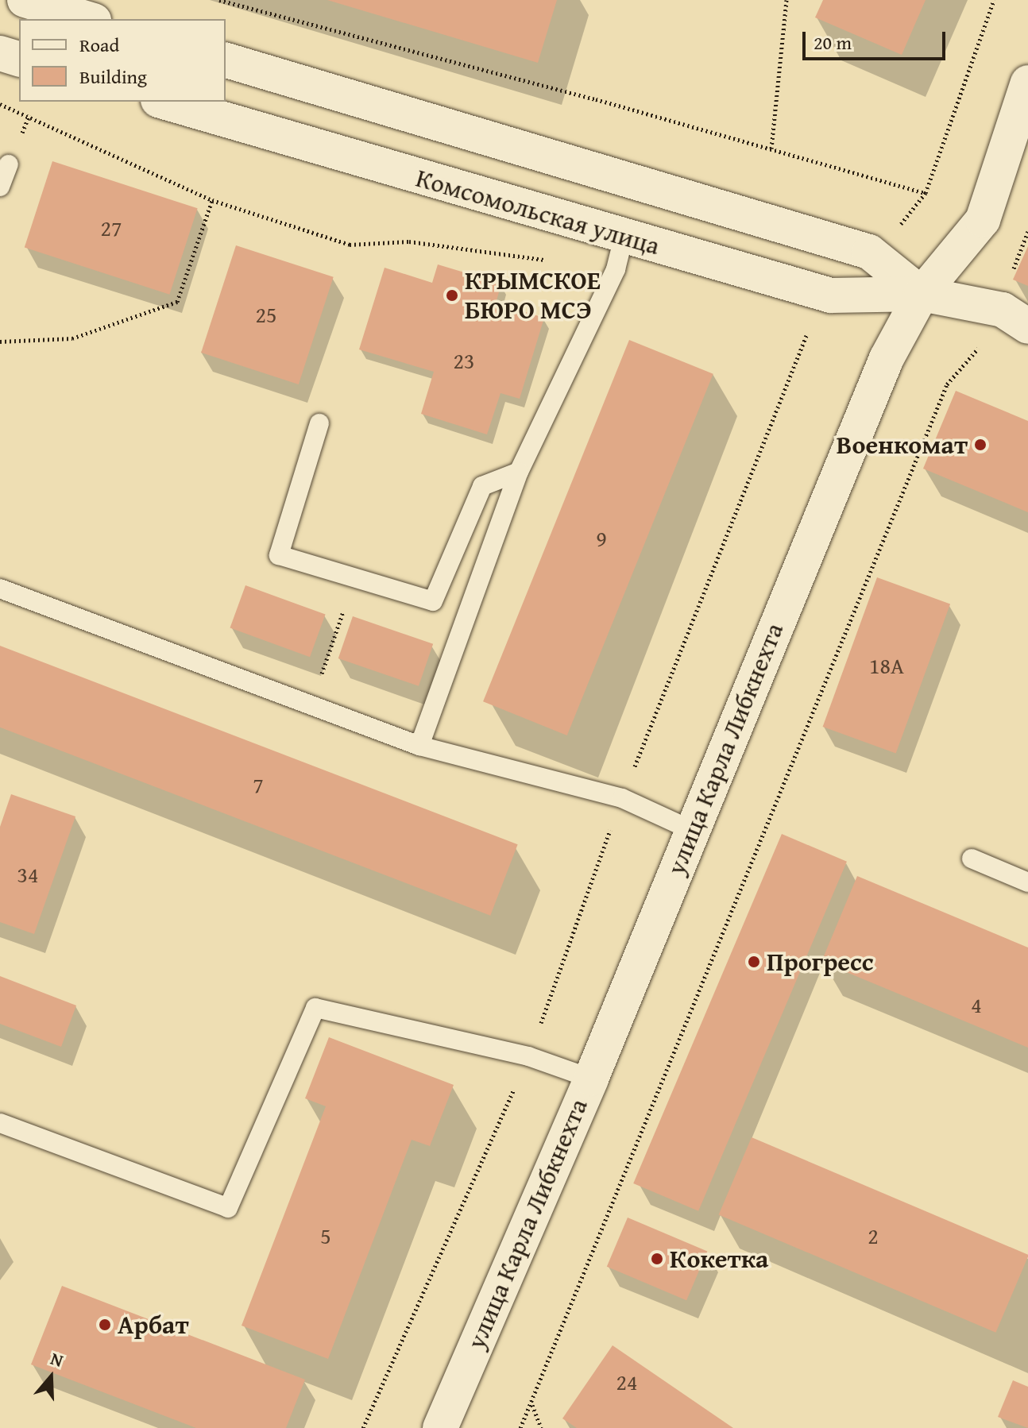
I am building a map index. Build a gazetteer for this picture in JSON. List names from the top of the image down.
{
  "streets": {
    "street": ["Комсомольская улица", "улица Карла Либкнехта"]
  },
  "crossings": [
    ["Комсомольская улица", "улица Карла Либкнехта"]
  ],
  "places": [
    "КРЫМСКОЕ БЮРО МСЭ",
    "Военкомат",
    "Прогресс",
    "Кокетка",
    "Арбат"
  ],
  "house_numbers": [
    "27",
    "25",
    "23",
    "9",
    "18А",
    "7",
    "34",
    "4",
    "5",
    "2",
    "24"
  ],
  "legend": ["Road", "Building"],
  "scale_bar": "20 m",
  "north": "top"
}
